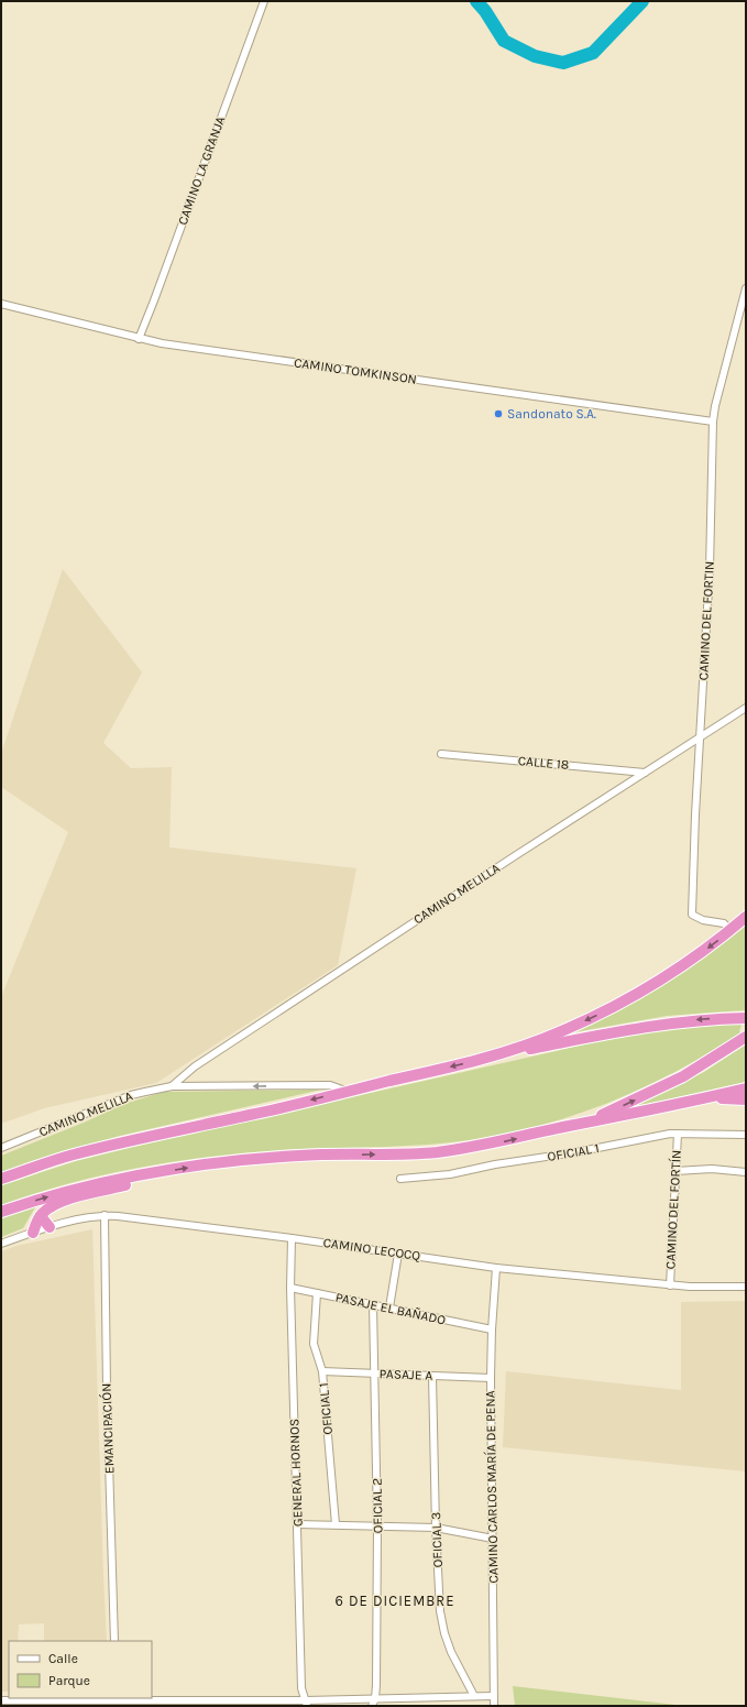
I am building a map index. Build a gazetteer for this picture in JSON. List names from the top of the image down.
{
  "streets": {
    "street": [
      "CAMINO LA GRANJA",
      "CAMINO TOMKINSON",
      "CAMINO DEL FORTIN",
      "CALLE 18",
      "CAMINO MELILLA",
      "OFICIAL 1",
      "CAMINO DEL FORTÍN",
      "CAMINO LECOCQ",
      "PASAJE EL BAÑADO",
      "PASAJE A",
      "EMANCIPACIÓN",
      "GENERAL HORNOS",
      "CAMINO CARLOS MARÍA DE PENA",
      "OFICIAL 2",
      "OFICIAL 3"
    ]
  },
  "crossings": [
    ["CAMINO LA GRANJA", "CAMINO TOMKINSON"],
    ["CAMINO TOMKINSON", "CAMINO DEL FORTIN"],
    ["CAMINO DEL FORTIN", "CAMINO MELILLA"],
    ["CALLE 18", "CAMINO MELILLA"],
    ["OFICIAL 1", "CAMINO DEL FORTÍN"],
    ["OFICIAL 1", "PASAJE EL BAÑADO"],
    ["OFICIAL 1", "PASAJE A"],
    ["CAMINO DEL FORTÍN", "CAMINO LECOCQ"],
    ["CAMINO LECOCQ", "EMANCIPACIÓN"],
    ["CAMINO LECOCQ", "GENERAL HORNOS"],
    ["CAMINO LECOCQ", "CAMINO CARLOS MARÍA DE PENA"],
    ["PASAJE EL BAÑADO", "GENERAL HORNOS"],
    ["PASAJE EL BAÑADO", "CAMINO CARLOS MARÍA DE PENA"],
    ["PASAJE EL BAÑADO", "OFICIAL 2"],
    ["PASAJE A", "CAMINO CARLOS MARÍA DE PENA"],
    ["PASAJE A", "OFICIAL 2"],
    ["PASAJE A", "OFICIAL 3"]
  ],
  "districts": ["6 DE DICIEMBRE"],
  "places": ["Sandonato S.A."],
  "legend": ["Calle", "Parque"]
}
